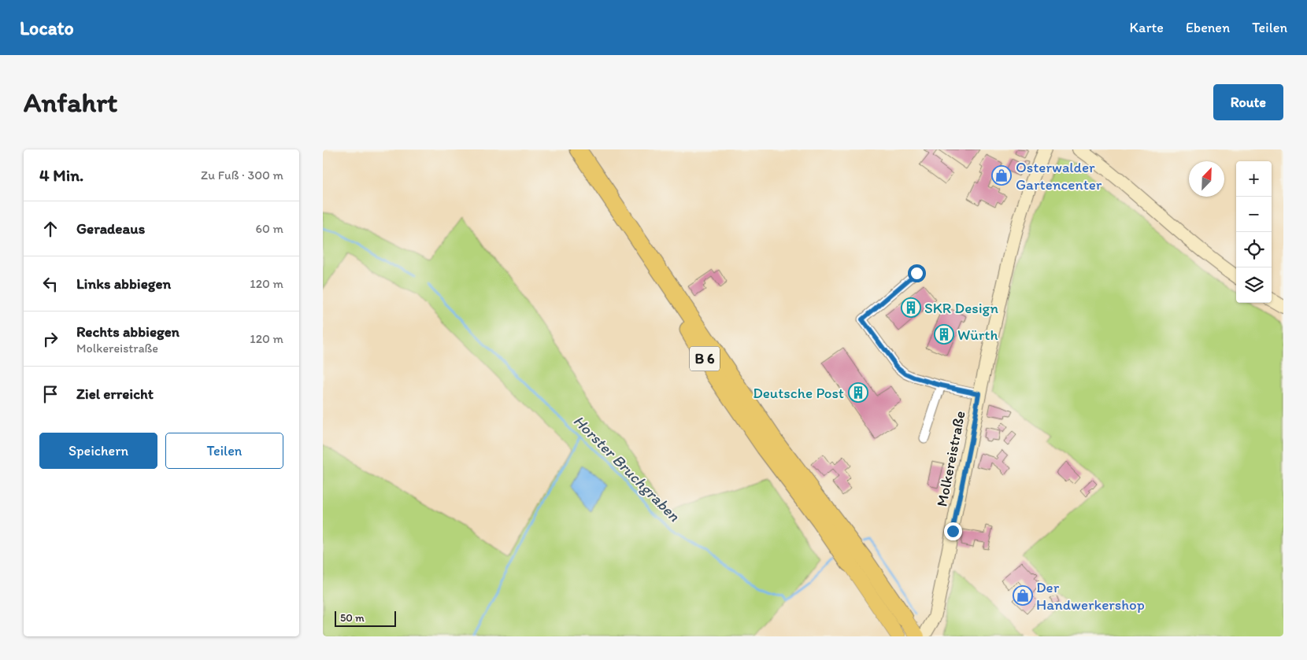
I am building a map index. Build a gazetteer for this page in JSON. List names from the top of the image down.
{
  "streets": {
    "highway": ["B 6"],
    "street": ["Molkereistraße"]
  },
  "water": ["Horster Bruchgraben"],
  "places": {
    "shop": ["Osterwalder Gartencenter", "Der Handwerkershop"],
    "building": ["SKR Design", "Würth", "Deutsche Post"]
  },
  "scale_bar": "50 m",
  "north": "top right",
  "page": {
    "header": "Locato",
    "nav": ["Karte", "Ebenen", "Teilen"],
    "buttons": [
      "Route",
      ["Speichern", "Teilen"]
    ],
    "title": "Anfahrt",
    "heading": ["4 Min.", "Zu Fuß · 300 m"],
    "map_buttons": ["+", "−"],
    "list": [
      ["Geradeaus", "60 m"],
      ["Links abbiegen", "120 m"],
      ["Rechts abbiegen", "Molkereistraße", "120 m"],
      "Ziel erreicht"
    ],
    "scale": "50 m"
  }
}
